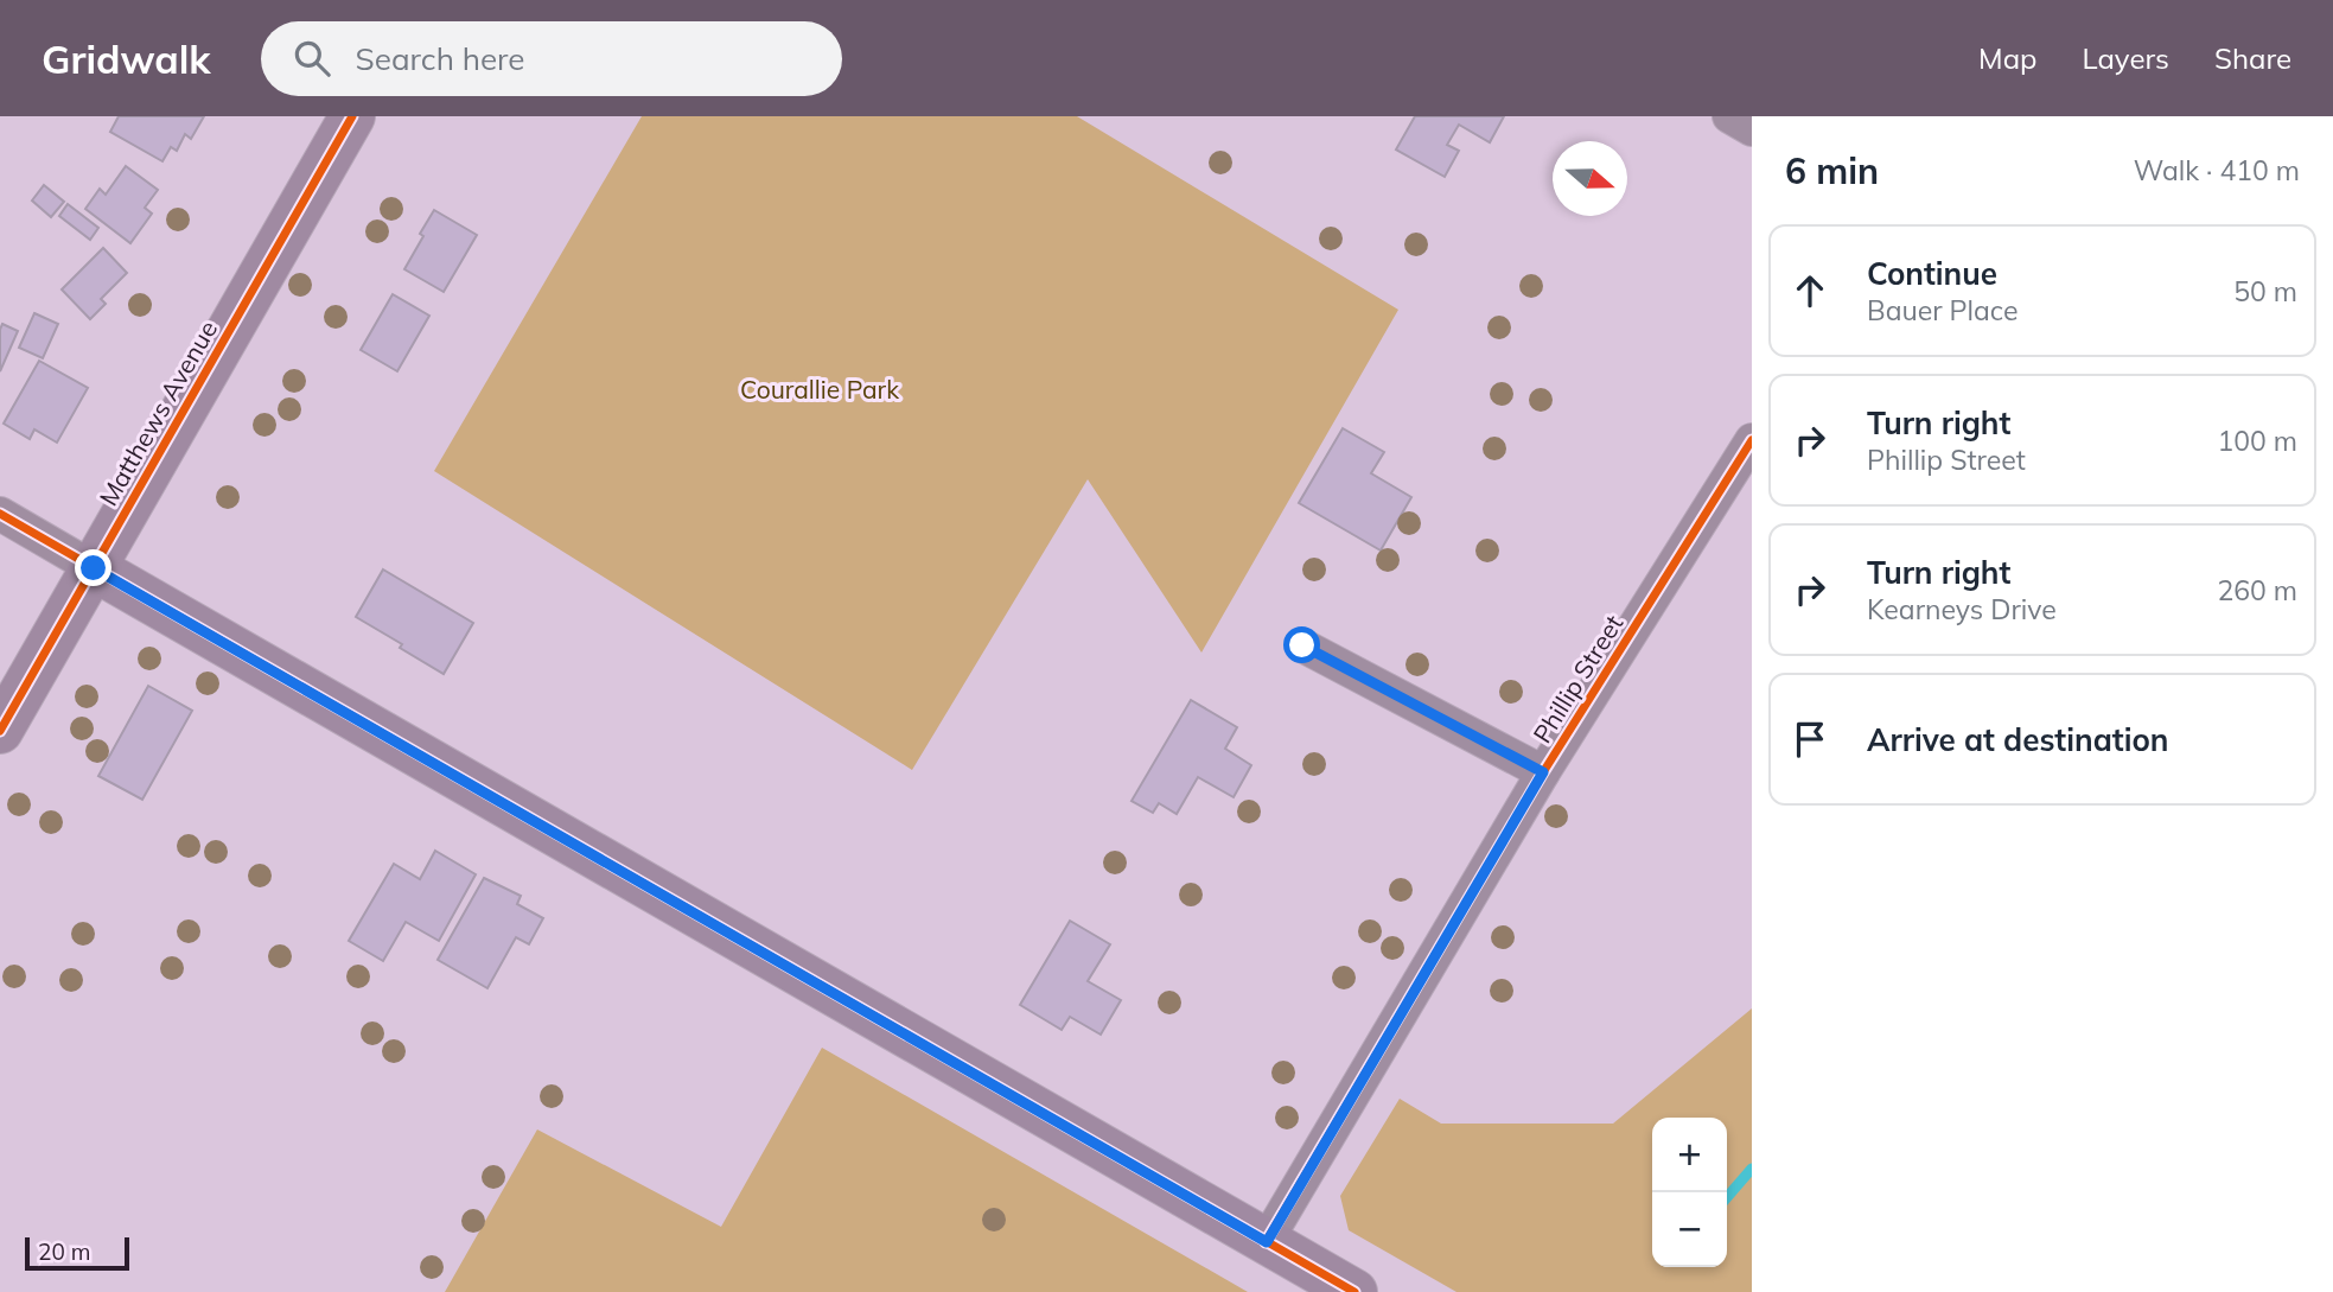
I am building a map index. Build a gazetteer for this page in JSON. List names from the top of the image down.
{
  "streets": {
    "street": ["Matthews Avenue", "Phillip Street"]
  },
  "parks": ["Courallie Park"],
  "scale_bar": "20 m",
  "north": "right",
  "page": {
    "header": "Gridwalk",
    "search": "Search here",
    "nav": ["Map", "Layers", "Share"],
    "heading": ["6 min", "Walk · 410 m"],
    "list": [
      ["Continue", "Bauer Place", "50 m"],
      ["Turn right", "Phillip Street", "100 m"],
      ["Turn right", "Kearneys Drive", "260 m"],
      "Arrive at destination"
    ],
    "map_buttons": ["+", "−"],
    "scale": "20 m"
  }
}
